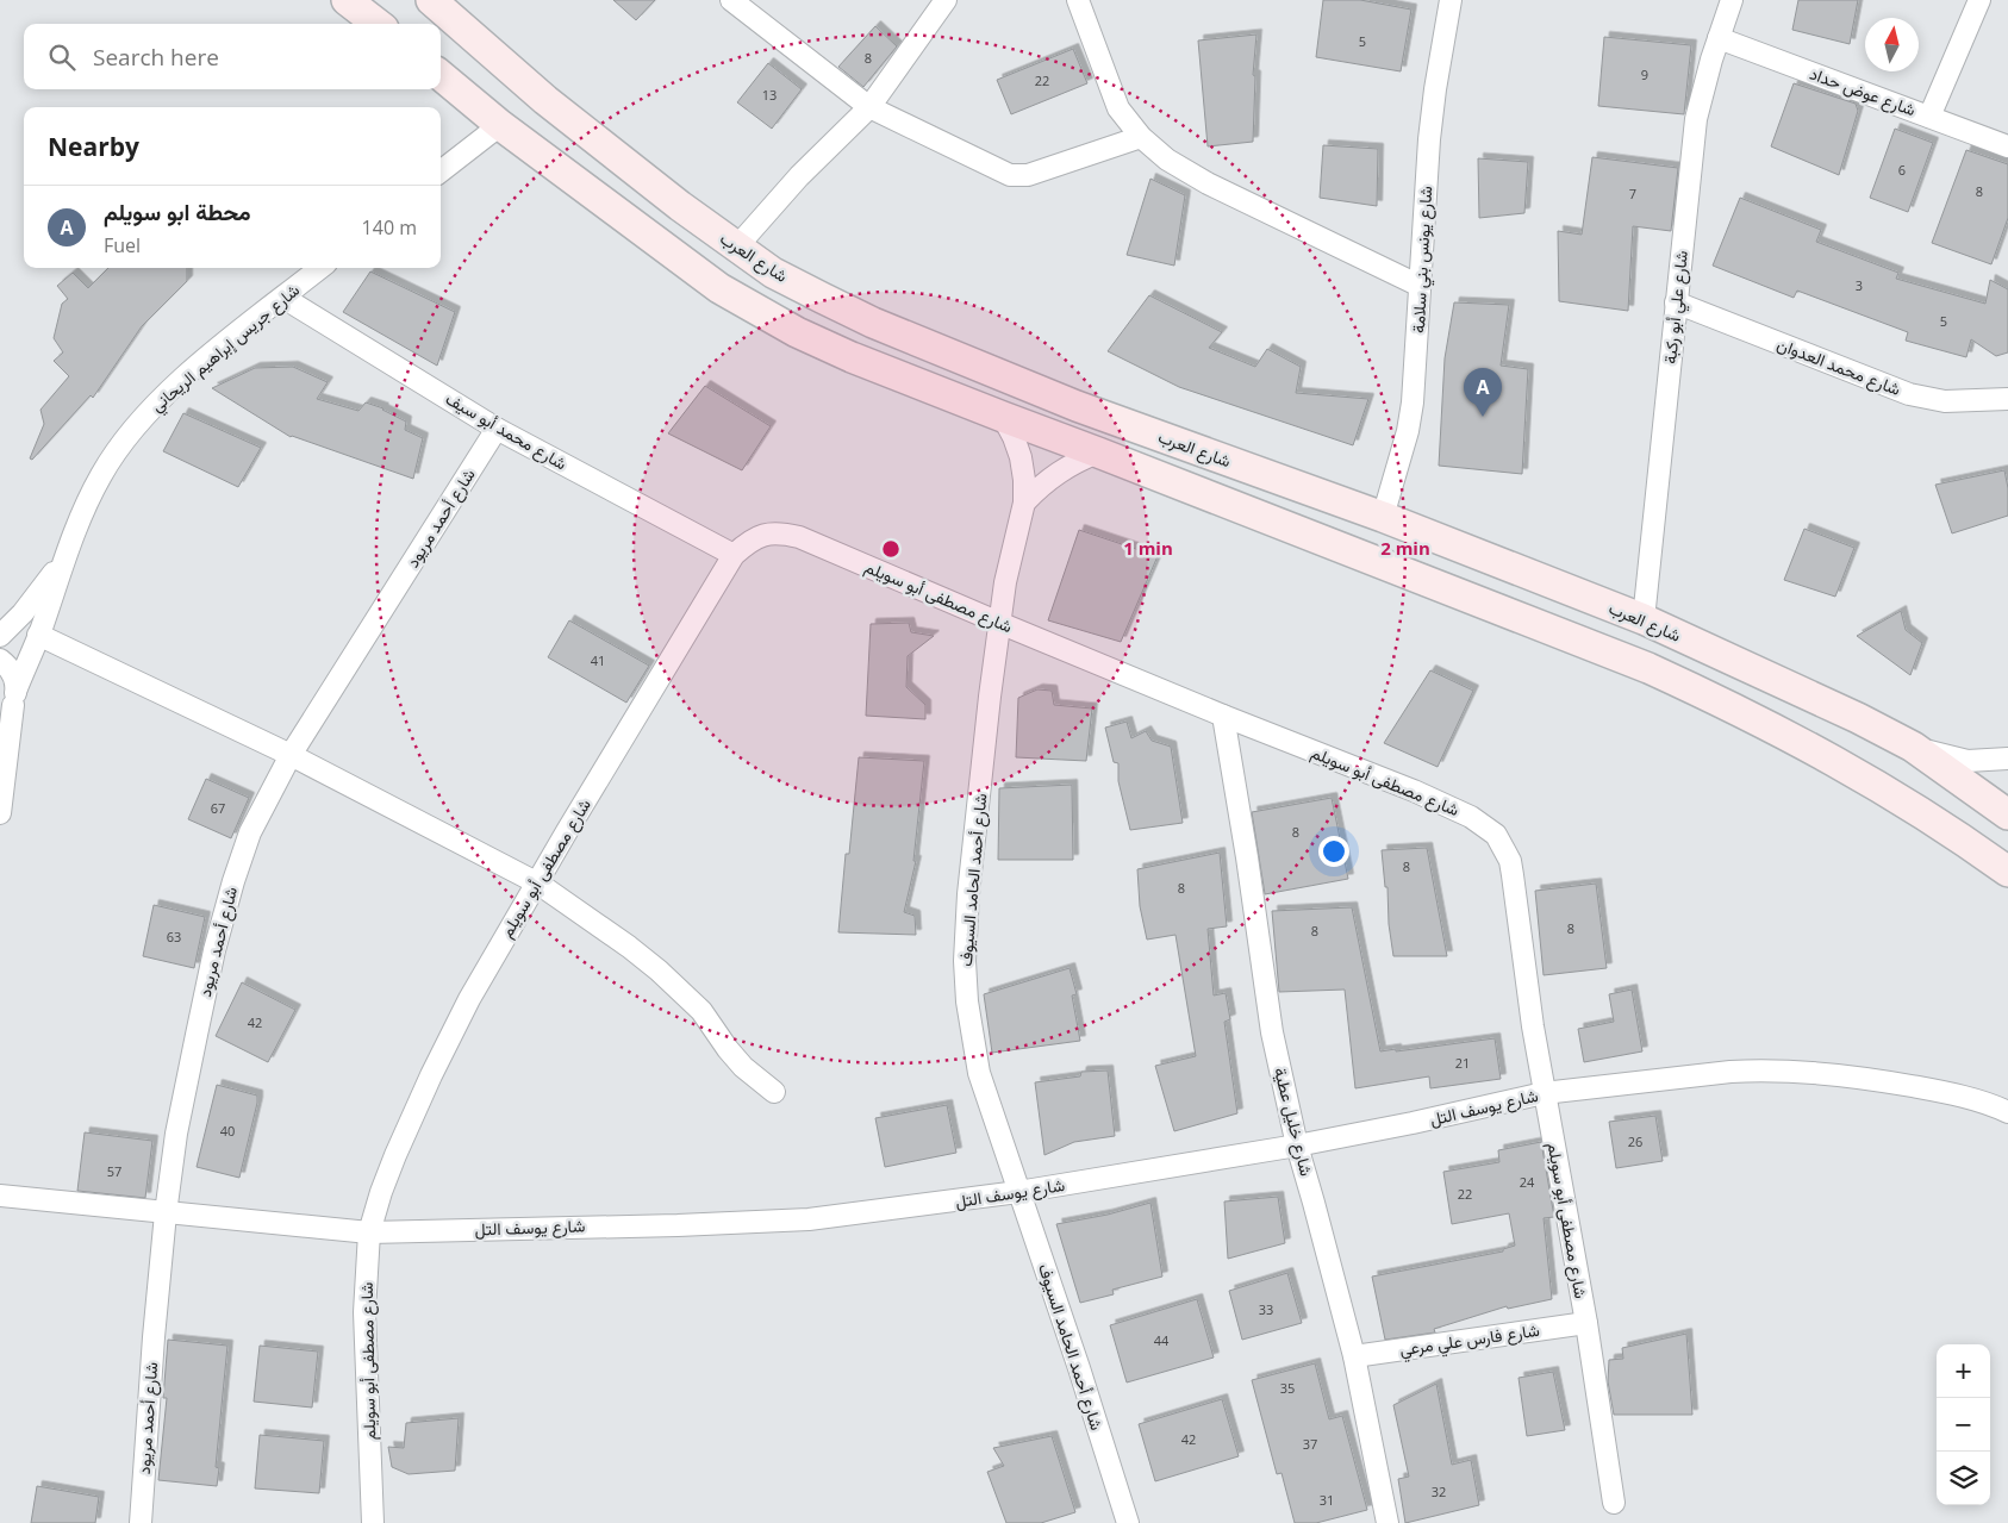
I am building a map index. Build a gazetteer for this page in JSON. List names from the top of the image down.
{
  "streets": {
    "main road": ["شارع العرب"],
    "street": [
      "شارع عوض حداد",
      "شارع يونس بني سلامة",
      "شارع علي أبو ركبة",
      "شارع جريس إبراهيم الريحاني",
      "شارع محمد العدوان",
      "شارع محمد أبو سيف",
      "شارع أحمد مريود",
      "شارع مصطفى أبو سويلم",
      "شارع أحمد الحامد السيوف",
      "شارع يوسف التل",
      "شارع خليل عطية",
      "شارع فارس علي مرعي"
    ]
  },
  "crossings": [
    ["شارع عوض حداد", "شارع علي أبو ركبة"],
    ["شارع العرب", "شارع يونس بني سلامة"],
    ["شارع العرب", "شارع علي أبو ركبة"],
    ["شارع علي أبو ركبة", "شارع محمد العدوان"],
    ["شارع جريس إبراهيم الريحاني", "شارع محمد أبو سيف"],
    ["شارع محمد أبو سيف", "شارع أحمد مريود"],
    ["شارع محمد أبو سيف", "شارع مصطفى أبو سويلم"],
    ["شارع أحمد مريود", "شارع يوسف التل"],
    ["شارع مصطفى أبو سويلم", "شارع أحمد الحامد السيوف"],
    ["شارع مصطفى أبو سويلم", "شارع يوسف التل"],
    ["شارع مصطفى أبو سويلم", "شارع خليل عطية"],
    ["شارع مصطفى أبو سويلم", "شارع فارس علي مرعي"],
    ["شارع أحمد الحامد السيوف", "شارع يوسف التل"],
    ["شارع يوسف التل", "شارع خليل عطية"],
    ["شارع خليل عطية", "شارع فارس علي مرعي"]
  ],
  "house_numbers": [
    "5",
    "8",
    "9",
    "22",
    "13",
    "6",
    "8",
    "7",
    "3",
    "5",
    "41",
    "67",
    "8",
    "8",
    "8",
    "8",
    "8",
    "63",
    "42",
    "21",
    "40",
    "26",
    "57",
    "24",
    "22",
    "33",
    "44",
    "35",
    "42",
    "37",
    "32",
    "31"
  ],
  "north": "top",
  "page": {
    "search": "Search here",
    "heading": "Nearby",
    "list": [
      {
        "mark": "A",
        "name": "محطة ابو سويلم",
        "note": "Fuel",
        "value": "140 m"
      }
    ],
    "pins": "A",
    "map_buttons": ["+", "−"]
  },
  "rings": ["1 min", "2 min"]
}
